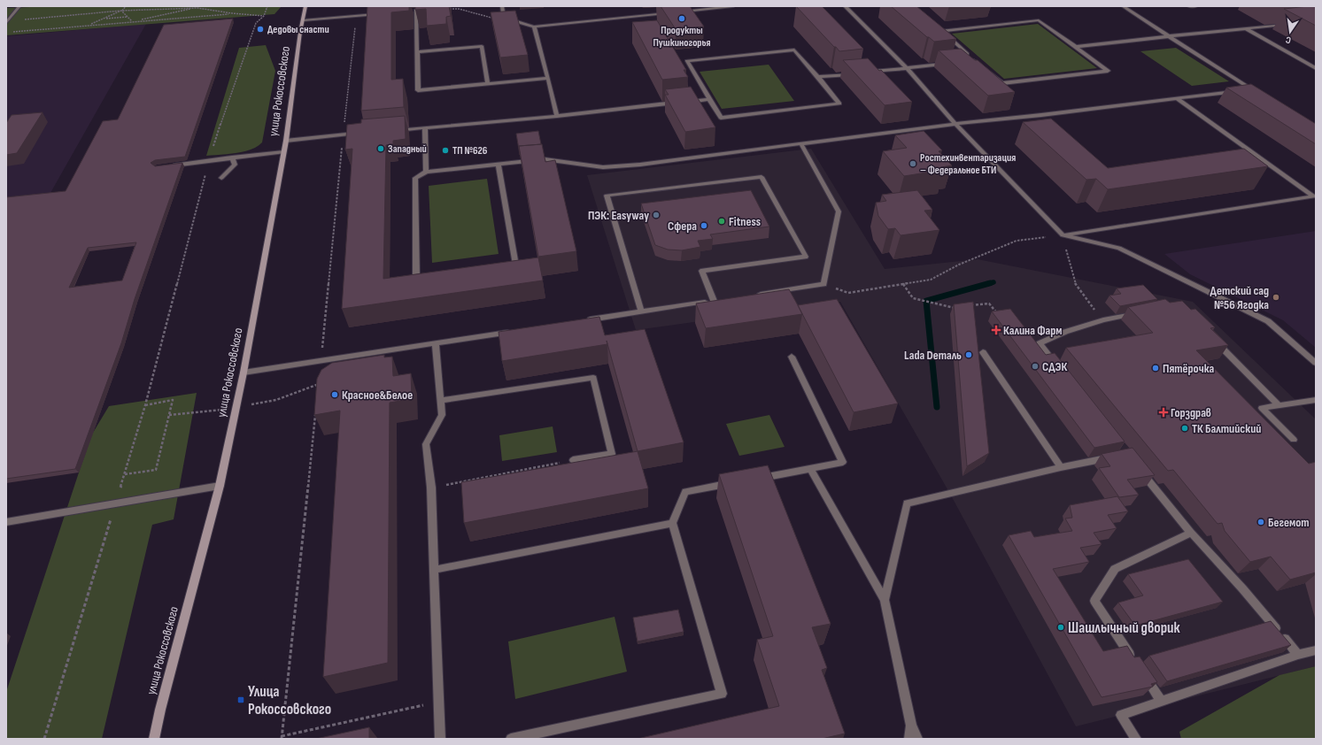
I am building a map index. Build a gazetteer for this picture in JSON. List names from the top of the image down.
{
  "streets": {
    "main road": ["улица Рокоссовского"]
  },
  "places": {
    "other": [
      "Продукты Пушкиногорья",
      "Дедовы снасти",
      "Западный",
      "ТП №626",
      "Ростехинвентаризация – Федеральное БТИ",
      "ПЭК: Easyway",
      "Fitness",
      "Сфера",
      "Детский сад №56 Ягодка",
      "Lada Dеталь",
      "СДЭК",
      "Пятёрочка",
      "Красное&Белое",
      "ТК Балтийский",
      "Бегемот",
      "Шашлычный дворик"
    ],
    "health": ["Калина Фарм", "Горздрав"],
    "transit": ["Улица Рокоссовского"]
  },
  "north": "bottom"
}
